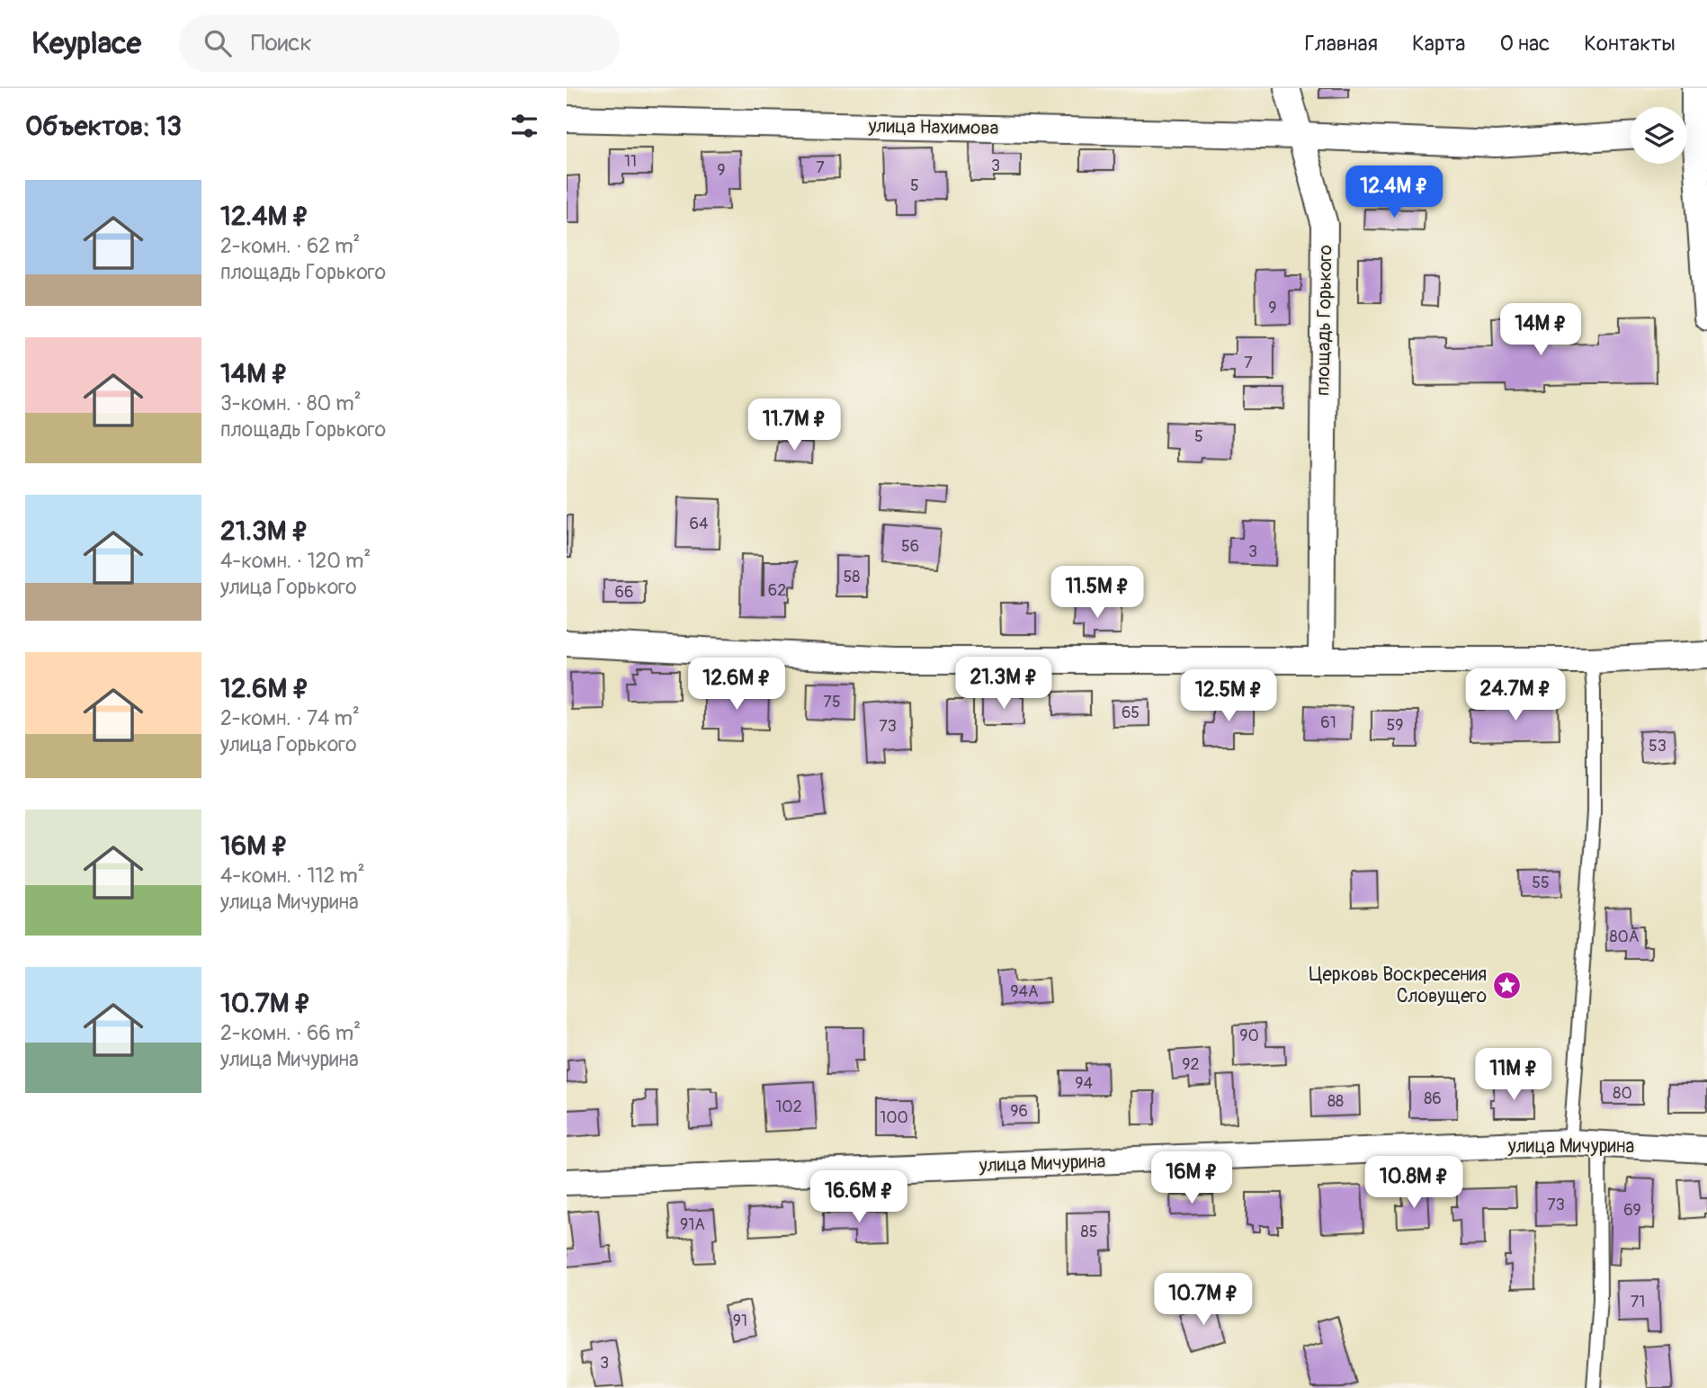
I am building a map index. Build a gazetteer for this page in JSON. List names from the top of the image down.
{
  "streets": {
    "street": ["улица Нахимова", "площадь Горького", "улица Мичурина"]
  },
  "crossings": [
    ["улица Нахимова", "площадь Горького"]
  ],
  "places": {
    "place": ["Церковь Воскресения Словущего"]
  },
  "house_numbers": [
    "11",
    "3",
    "7",
    "9",
    "5",
    "9",
    "7",
    "5",
    "64",
    "56",
    "3",
    "58",
    "62",
    "66",
    "75",
    "65",
    "61",
    "59",
    "73",
    "53",
    "55",
    "80А",
    "94А",
    "90",
    "92",
    "94",
    "80",
    "86",
    "88",
    "102",
    "96",
    "100",
    "73",
    "69",
    "91А",
    "85",
    "71",
    "91",
    "3"
  ],
  "page": {
    "header": "Keyplace",
    "search": "Поиск",
    "nav": [
      "Главная",
      "Карта",
      "О нас",
      "Контакты"
    ],
    "heading": "Объектов: 13",
    "list": [
      {
        "name": "12.4M ₽",
        "note": "2-комн. · 62 m² · площадь Горького"
      },
      {
        "name": "14M ₽",
        "note": "3-комн. · 80 m² · площадь Горького"
      },
      {
        "name": "21.3M ₽",
        "note": "4-комн. · 120 m² · улица Горького"
      },
      {
        "name": "12.6M ₽",
        "note": "2-комн. · 74 m² · улица Горького"
      },
      {
        "name": "16M ₽",
        "note": "4-комн. · 112 m² · улица Мичурина"
      },
      {
        "name": "10.7M ₽",
        "note": "2-комн. · 66 m² · улица Мичурина"
      }
    ],
    "price": [
      "12.4M ₽",
      "14M ₽",
      "11.7M ₽",
      "11.5M ₽",
      "21.3M ₽",
      "12.6M ₽",
      "24.7M ₽",
      "12.5M ₽",
      "11M ₽",
      "16M ₽",
      "10.8M ₽",
      "16.6M ₽",
      "10.7M ₽"
    ]
  }
}
